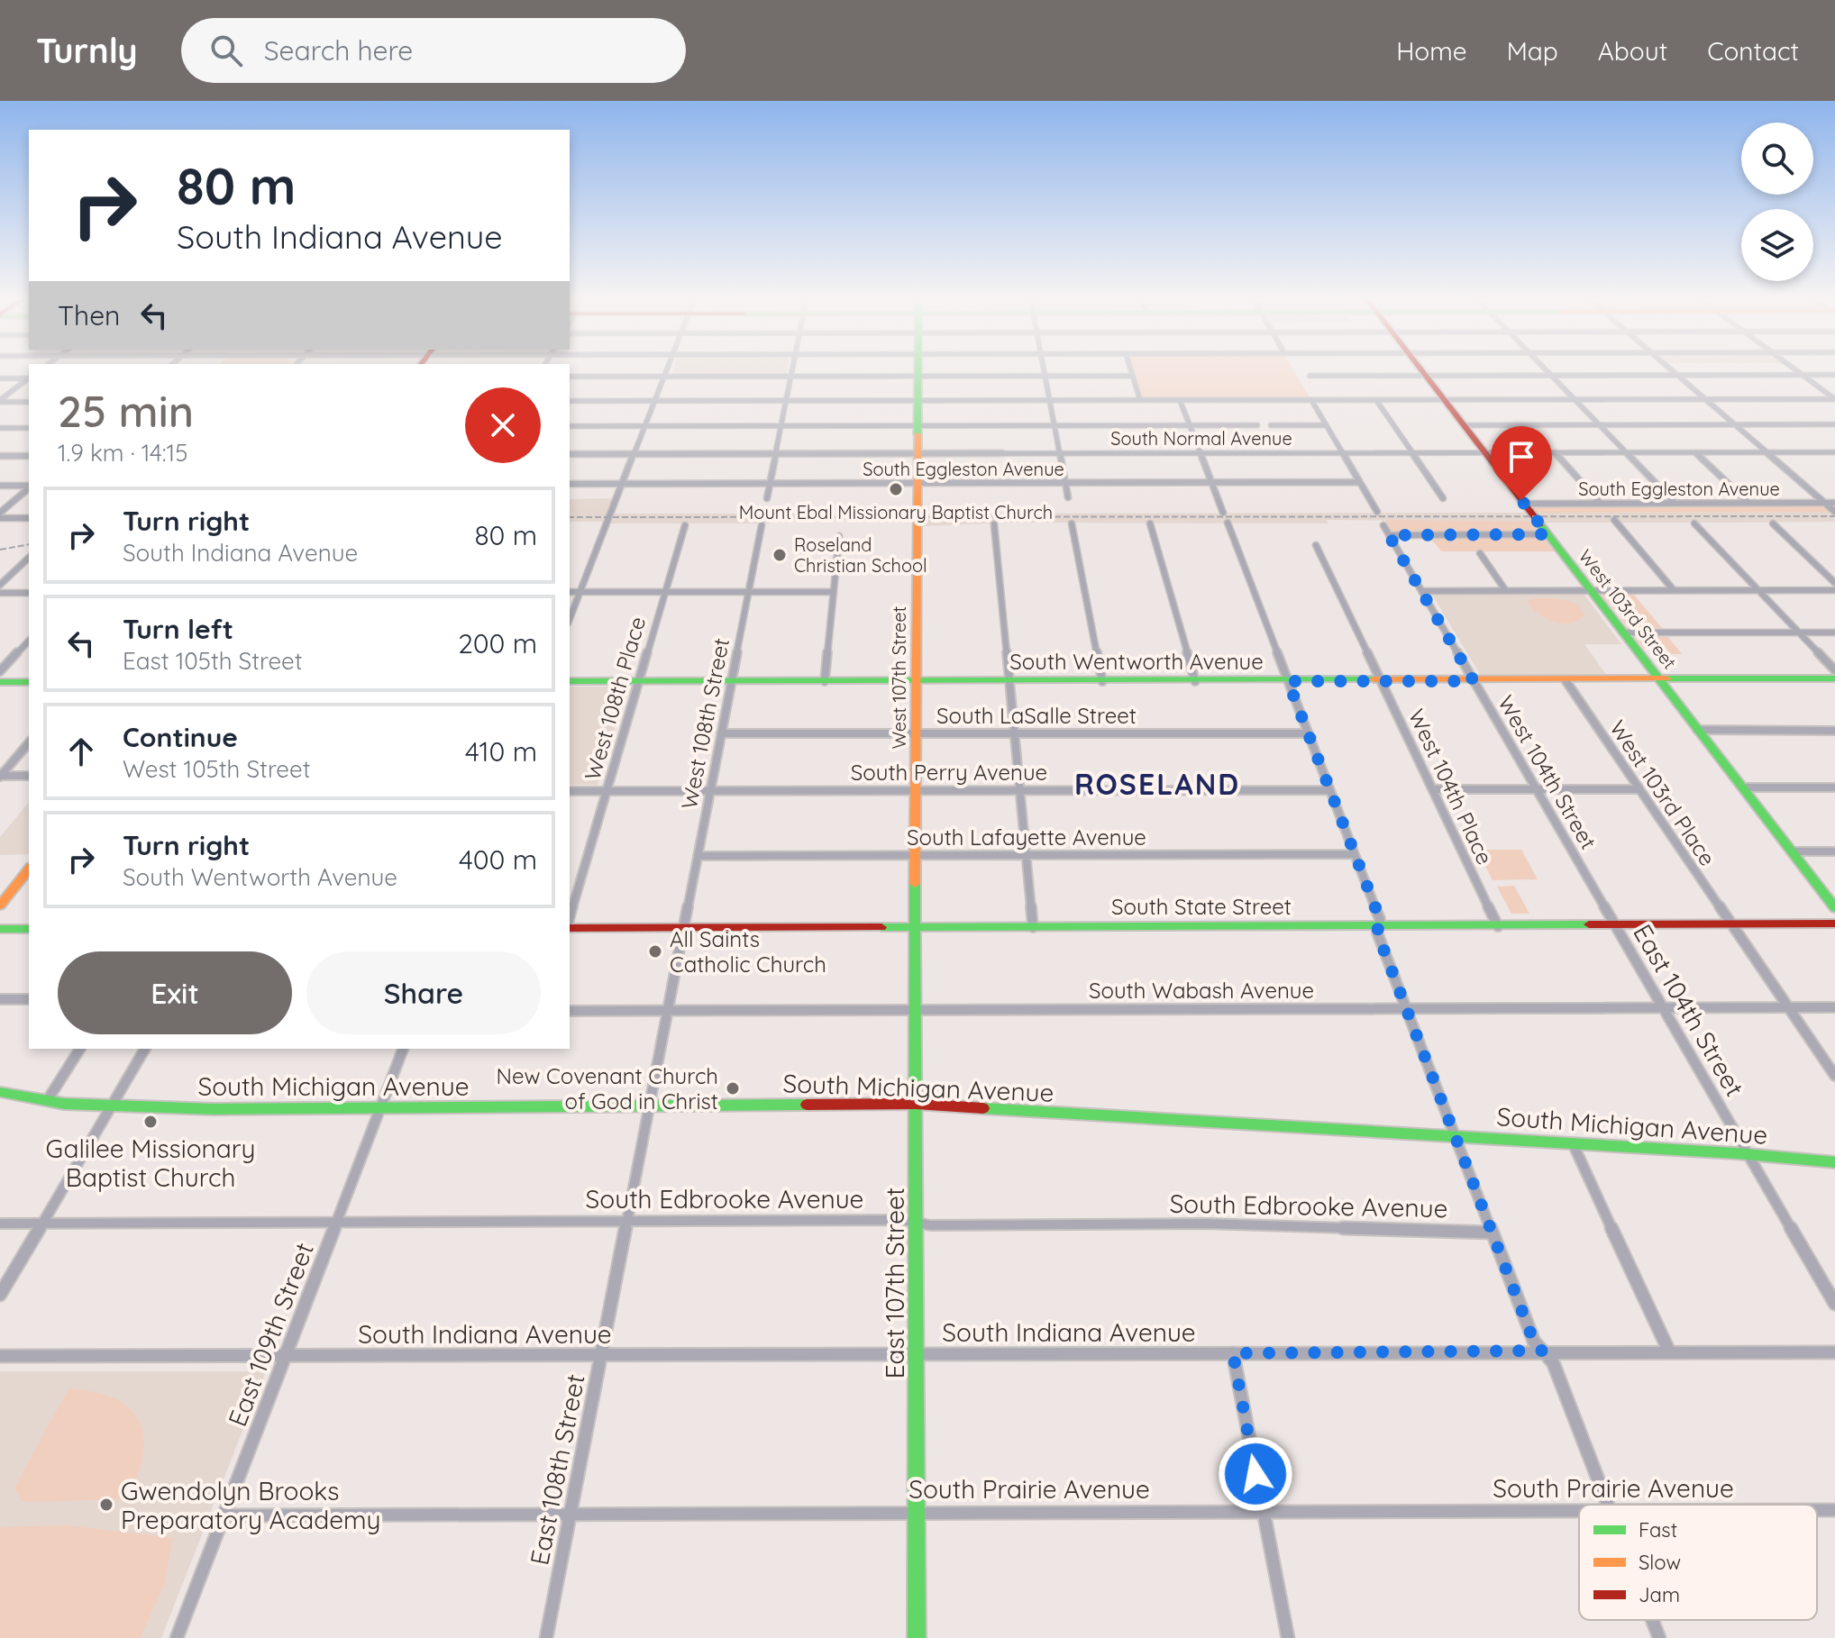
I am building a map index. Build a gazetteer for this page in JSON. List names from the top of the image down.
{
  "streets": {
    "main road": [
      "West 103rd Street",
      "South Wentworth Avenue",
      "West 107th Street",
      "South State Street",
      "South Michigan Avenue",
      "East 107th Street"
    ],
    "street": [
      "South Normal Avenue",
      "South Eggleston Avenue",
      "West 108th Place",
      "South LaSalle Street",
      "West 108th Street",
      "South Perry Avenue",
      "West 104th Street",
      "West 104th Place",
      "West 103rd Place",
      "South Lafayette Avenue",
      "South Wabash Avenue",
      "East 104th Street",
      "South Edbrooke Avenue",
      "South Indiana Avenue",
      "East 109th Street",
      "East 108th Street",
      "South Prairie Avenue"
    ]
  },
  "crossings": [
    ["South Normal Avenue", "West 103rd Street"],
    ["South Normal Avenue", "West 107th Street"],
    ["South Eggleston Avenue", "West 103rd Street"],
    ["South Eggleston Avenue", "West 107th Street"],
    ["West 103rd Street", "South Wentworth Avenue"],
    ["South Wentworth Avenue", "West 107th Street"],
    ["South Wentworth Avenue", "West 108th Place"],
    ["South Wentworth Avenue", "West 108th Street"],
    ["South Wentworth Avenue", "West 104th Street"],
    ["South Wentworth Avenue", "West 104th Place"],
    ["South Wentworth Avenue", "West 103rd Place"],
    ["West 107th Street", "South LaSalle Street"],
    ["West 107th Street", "South Perry Avenue"],
    ["West 107th Street", "South Lafayette Avenue"],
    ["West 107th Street", "South State Street"],
    ["West 107th Street", "East 107th Street"],
    ["West 108th Place", "South Perry Avenue"],
    ["South LaSalle Street", "West 108th Street"],
    ["West 108th Street", "South Perry Avenue"],
    ["West 108th Street", "South Lafayette Avenue"],
    ["West 108th Street", "South State Street"],
    ["West 108th Street", "East 108th Street"],
    ["West 104th Street", "South State Street"],
    ["West 104th Street", "East 104th Street"],
    ["West 104th Place", "South State Street"],
    ["West 103rd Place", "South State Street"],
    ["West 103rd Place", "South Wabash Avenue"],
    ["South State Street", "East 104th Street"],
    ["South State Street", "East 107th Street"],
    ["South State Street", "East 108th Street"],
    ["South Wabash Avenue", "East 104th Street"],
    ["South Wabash Avenue", "East 107th Street"],
    ["South Wabash Avenue", "East 108th Street"],
    ["East 104th Street", "South Michigan Avenue"],
    ["South Michigan Avenue", "East 107th Street"],
    ["South Michigan Avenue", "East 109th Street"],
    ["South Michigan Avenue", "East 108th Street"],
    ["South Edbrooke Avenue", "East 107th Street"],
    ["South Edbrooke Avenue", "East 109th Street"],
    ["South Edbrooke Avenue", "East 108th Street"],
    ["East 107th Street", "South Indiana Avenue"],
    ["East 107th Street", "South Prairie Avenue"],
    ["South Indiana Avenue", "East 109th Street"],
    ["South Indiana Avenue", "East 108th Street"],
    ["East 109th Street", "South Prairie Avenue"],
    ["East 108th Street", "South Prairie Avenue"]
  ],
  "districts": ["ROSELAND"],
  "places": [
    "Mount Ebal Missionary Baptist Church",
    "Roseland Christian School",
    "All Saints Catholic Church",
    "New Covenant Church of God in Christ",
    "Galilee Missionary Baptist Church",
    "Gwendolyn Brooks Preparatory Academy"
  ],
  "legend": ["Fast", "Slow", "Jam"],
  "page": {
    "header": "Turnly",
    "search": "Search here",
    "nav": [
      "Home",
      "Map",
      "About",
      "Contact"
    ],
    "turn": ["80 m", "South Indiana Avenue"],
    "then": "Then",
    "heading": ["25 min", "1.9 km · 14:15"],
    "list": [
      {
        "name": "Turn right",
        "note": "South Indiana Avenue",
        "value": "80 m"
      },
      {
        "name": "Turn left",
        "note": "East 105th Street",
        "value": "200 m"
      },
      {
        "name": "Continue",
        "note": "West 105th Street",
        "value": "410 m"
      },
      {
        "name": "Turn right",
        "note": "South Wentworth Avenue",
        "value": "400 m"
      }
    ],
    "buttons": ["Exit", "Share"]
  }
}
